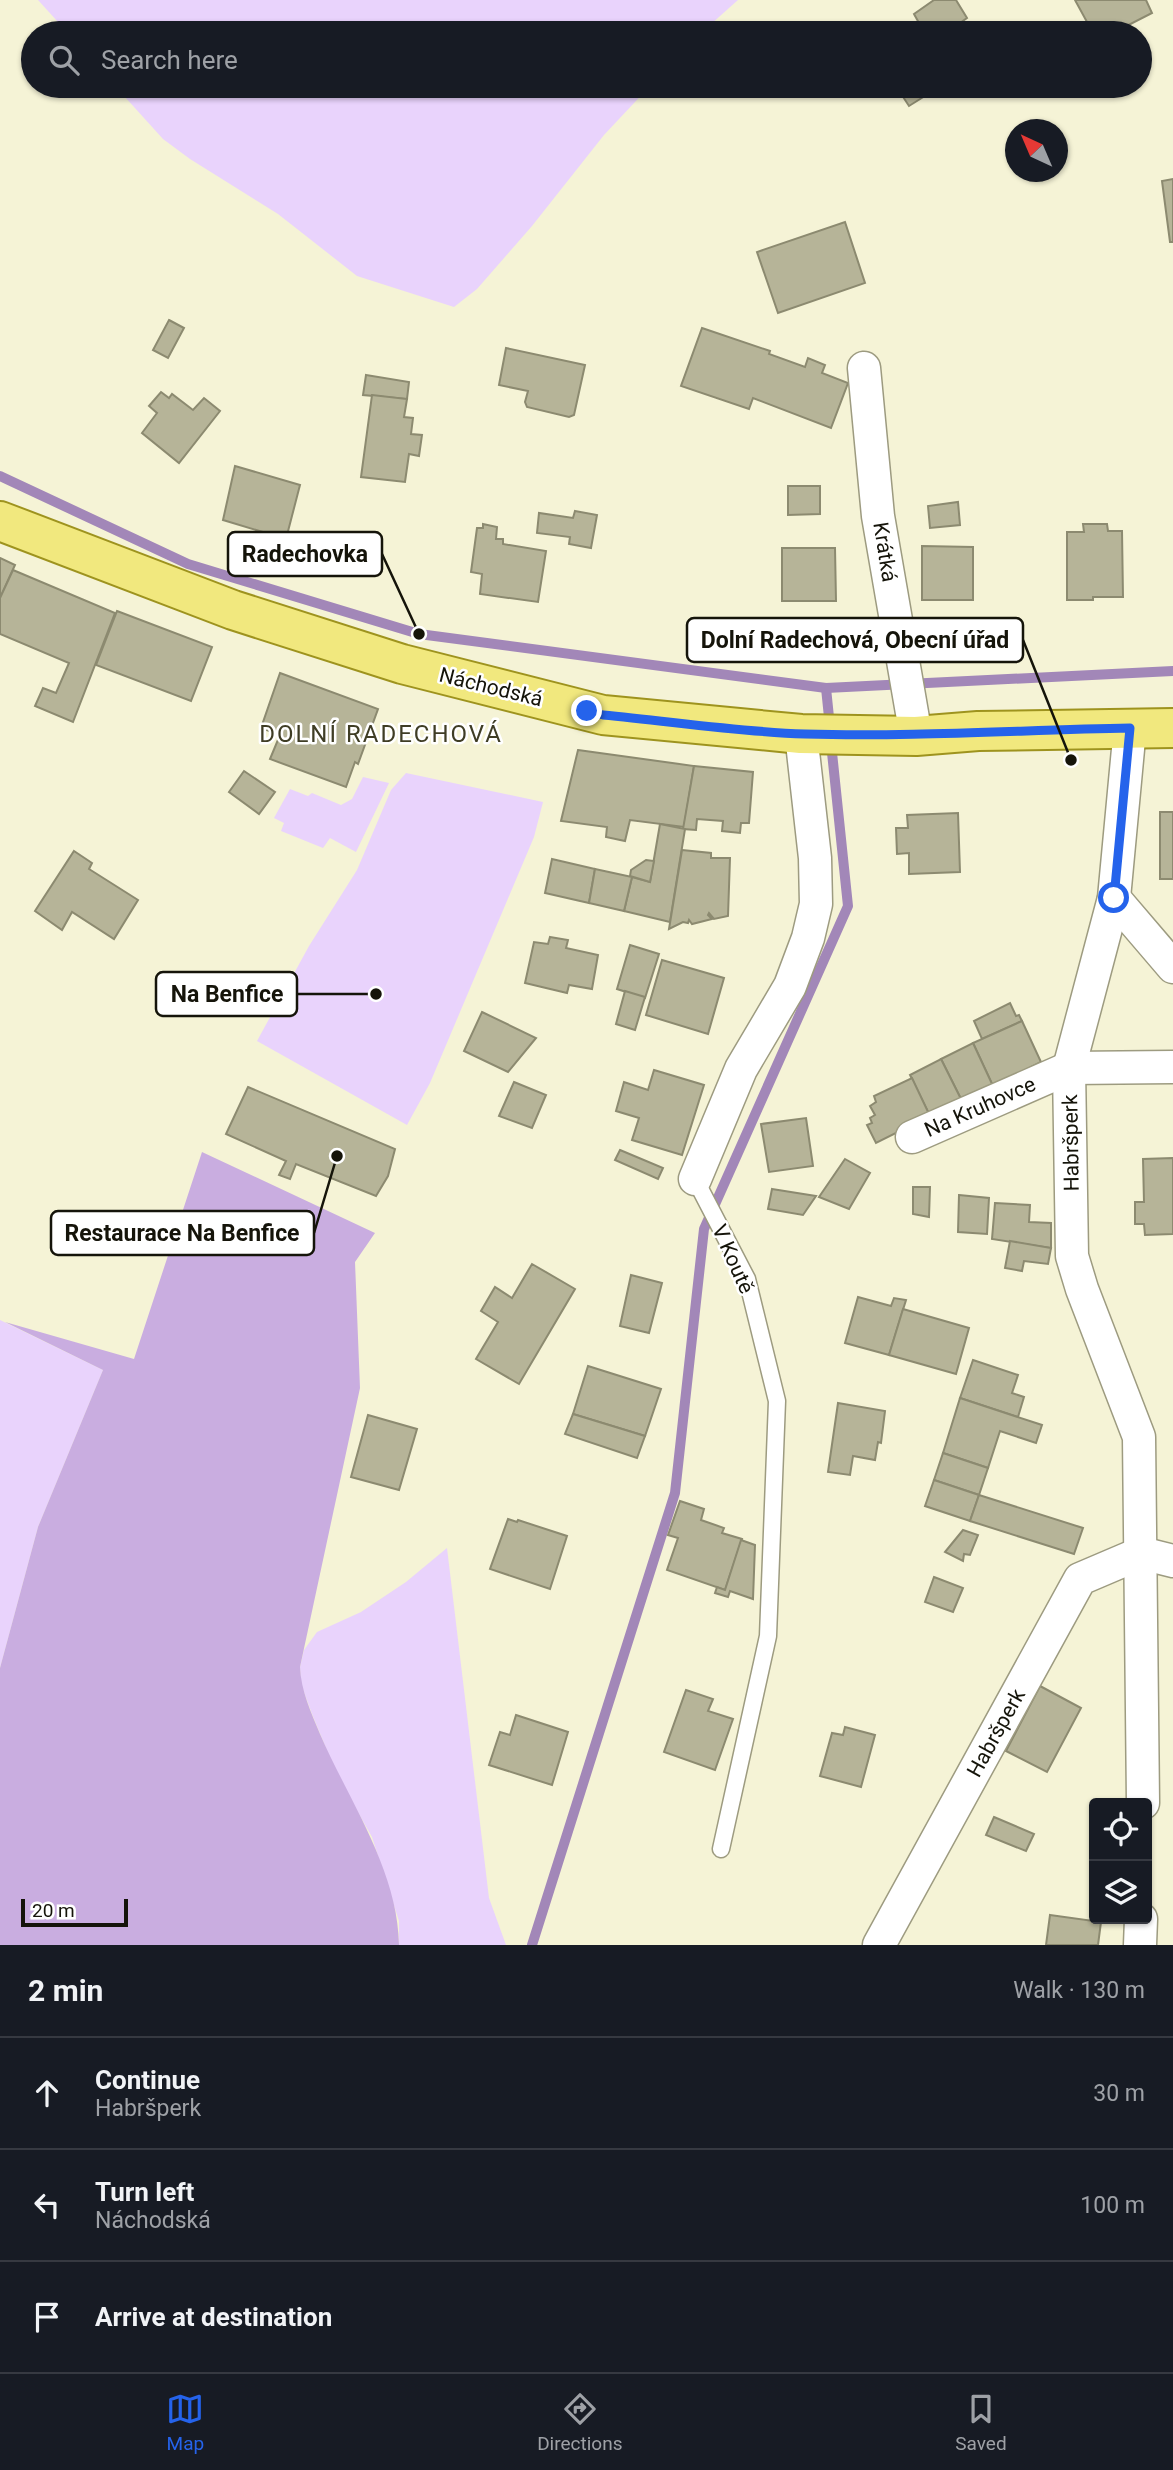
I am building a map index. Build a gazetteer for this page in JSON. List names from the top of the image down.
{
  "streets": {
    "main road": ["Náchodská"],
    "street": [
      "Krátká",
      "Na Kruhovce",
      "Habršperk",
      "V Koutě"
    ]
  },
  "crossings": [
    ["Krátká", "Náchodská"],
    ["Náchodská", "Habršperk"],
    ["Náchodská", "V Koutě"],
    ["Na Kruhovce", "Habršperk"]
  ],
  "districts": ["DOLNÍ RADECHOVÁ"],
  "places": [
    "Radechovka",
    "Dolní Radechová, Obecní úřad",
    "Na Benfice",
    "Restaurace Na Benfice"
  ],
  "scale_bar": "20 m",
  "north": "top left",
  "page": {
    "search": "Search here",
    "scale": "20 m",
    "heading": ["2 min", "Walk · 130 m"],
    "list": [
      ["Continue", "Habršperk", "30 m"],
      ["Turn left", "Náchodská", "100 m"],
      "Arrive at destination"
    ],
    "nav": ["Map", "Directions", "Saved"]
  }
}
